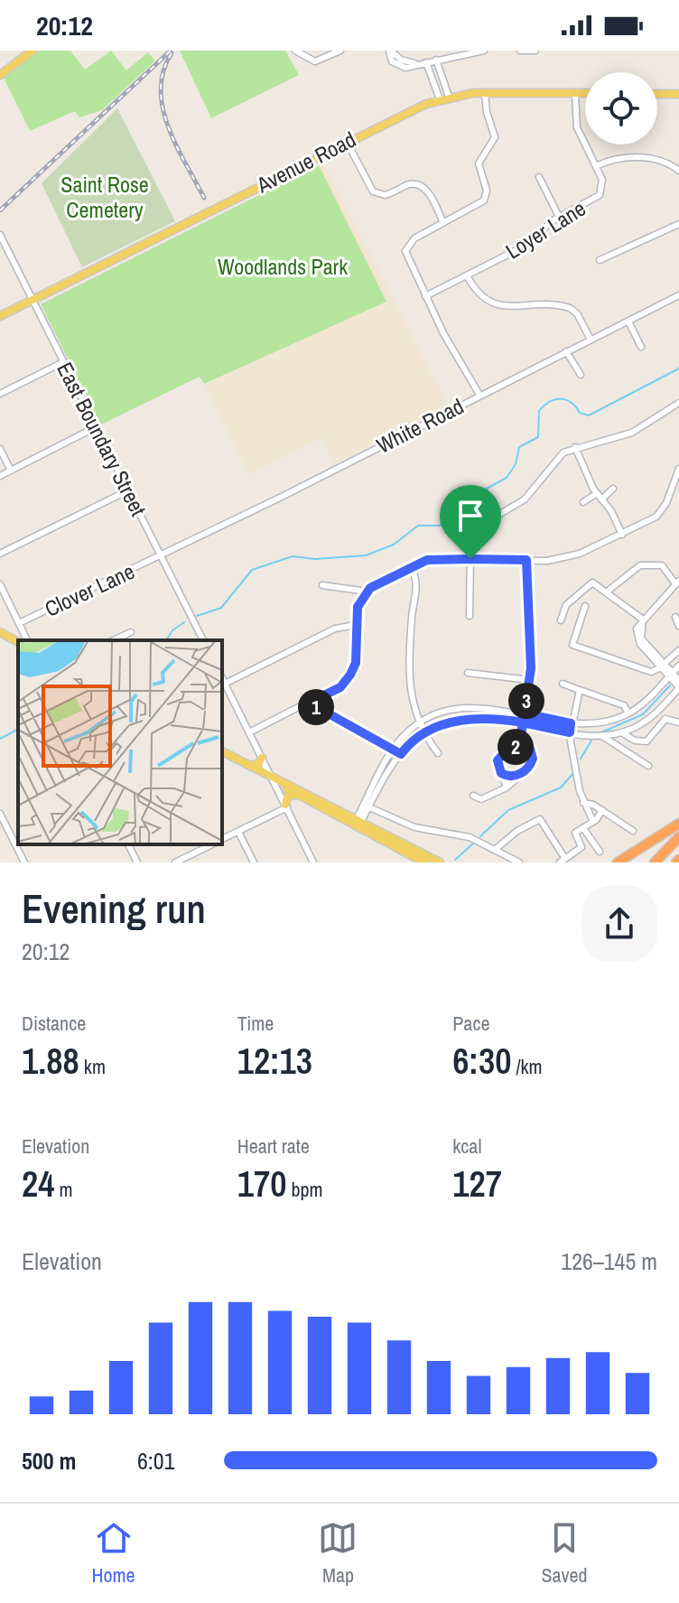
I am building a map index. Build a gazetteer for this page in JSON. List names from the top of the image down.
{
  "streets": {
    "main road": ["Avenue Road"],
    "street": [
      "Loyer Lane",
      "White Road",
      "East Boundary Street",
      "Clover Lane"
    ]
  },
  "crossings": [
    ["Avenue Road", "East Boundary Street"],
    ["White Road", "East Boundary Street"],
    ["White Road", "Clover Lane"],
    ["East Boundary Street", "Clover Lane"]
  ],
  "parks": ["Saint Rose Cemetery", "Woodlands Park"],
  "page": {
    "status": "20:12",
    "pins": ["3", "1", "2"],
    "heading": ["Evening run", "20:12"],
    "stats": [
      ["Distance", "1.88 km"],
      ["Time", "12:13"],
      ["Pace", "6:30 /km"],
      ["Elevation", "24 m"],
      ["Heart rate", "170 bpm"],
      ["kcal", "127"]
    ],
    "chart": ["Elevation", "126–145 m"],
    "list": [
      {
        "name": "500 m",
        "note": "6:01"
      }
    ],
    "tabs": ["Home", "Map", "Saved"]
  }
}
